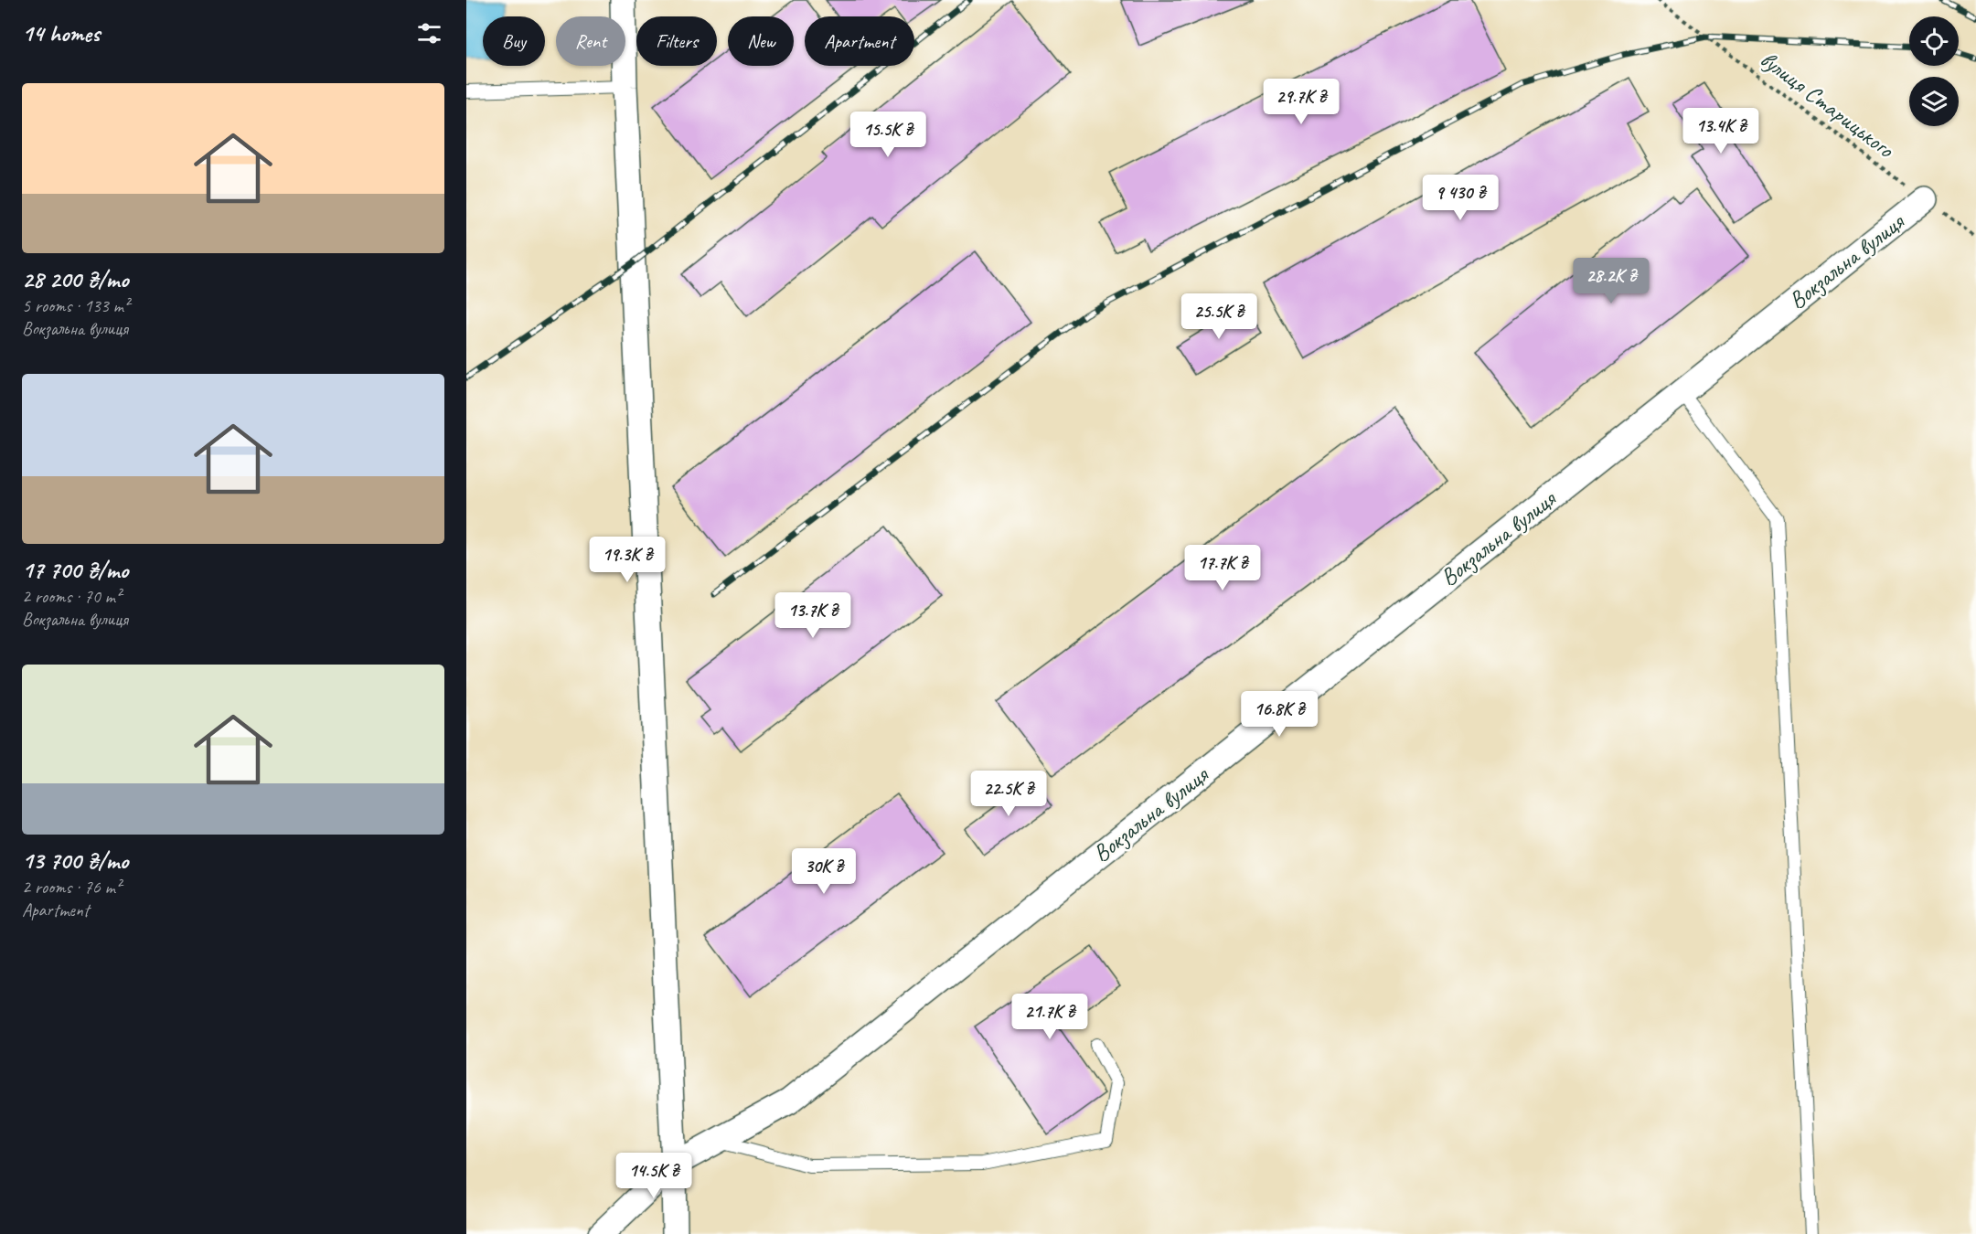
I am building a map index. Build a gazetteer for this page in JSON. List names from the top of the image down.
{
  "streets": {
    "street": ["Вокзальна вулиця"],
    "path": ["вулиця Старицького"]
  },
  "crossings": [
    ["вулиця Старицького", "Вокзальна вулиця"]
  ],
  "page": {
    "heading": "14 homes",
    "chip": [
      "Buy",
      "Rent",
      "Filters",
      "New",
      "Apartment"
    ],
    "list": [
      {
        "name": "28 200 ₴/mo",
        "note": "5 rooms · 133 m² · Вокзальна вулиця"
      },
      {
        "name": "17 700 ₴/mo",
        "note": "2 rooms · 70 m² · Вокзальна вулиця"
      },
      {
        "name": "13 700 ₴/mo",
        "note": "2 rooms · 76 m² · Apartment"
      }
    ],
    "price": [
      "29.7K ₴",
      "13.4K ₴",
      "15.5K ₴",
      "9 430 ₴",
      "28.2K ₴",
      "25.5K ₴",
      "19.3K ₴",
      "17.7K ₴",
      "13.7K ₴",
      "16.8K ₴",
      "22.5K ₴",
      "30K ₴",
      "21.7K ₴",
      "14.5K ₴"
    ]
  }
}
